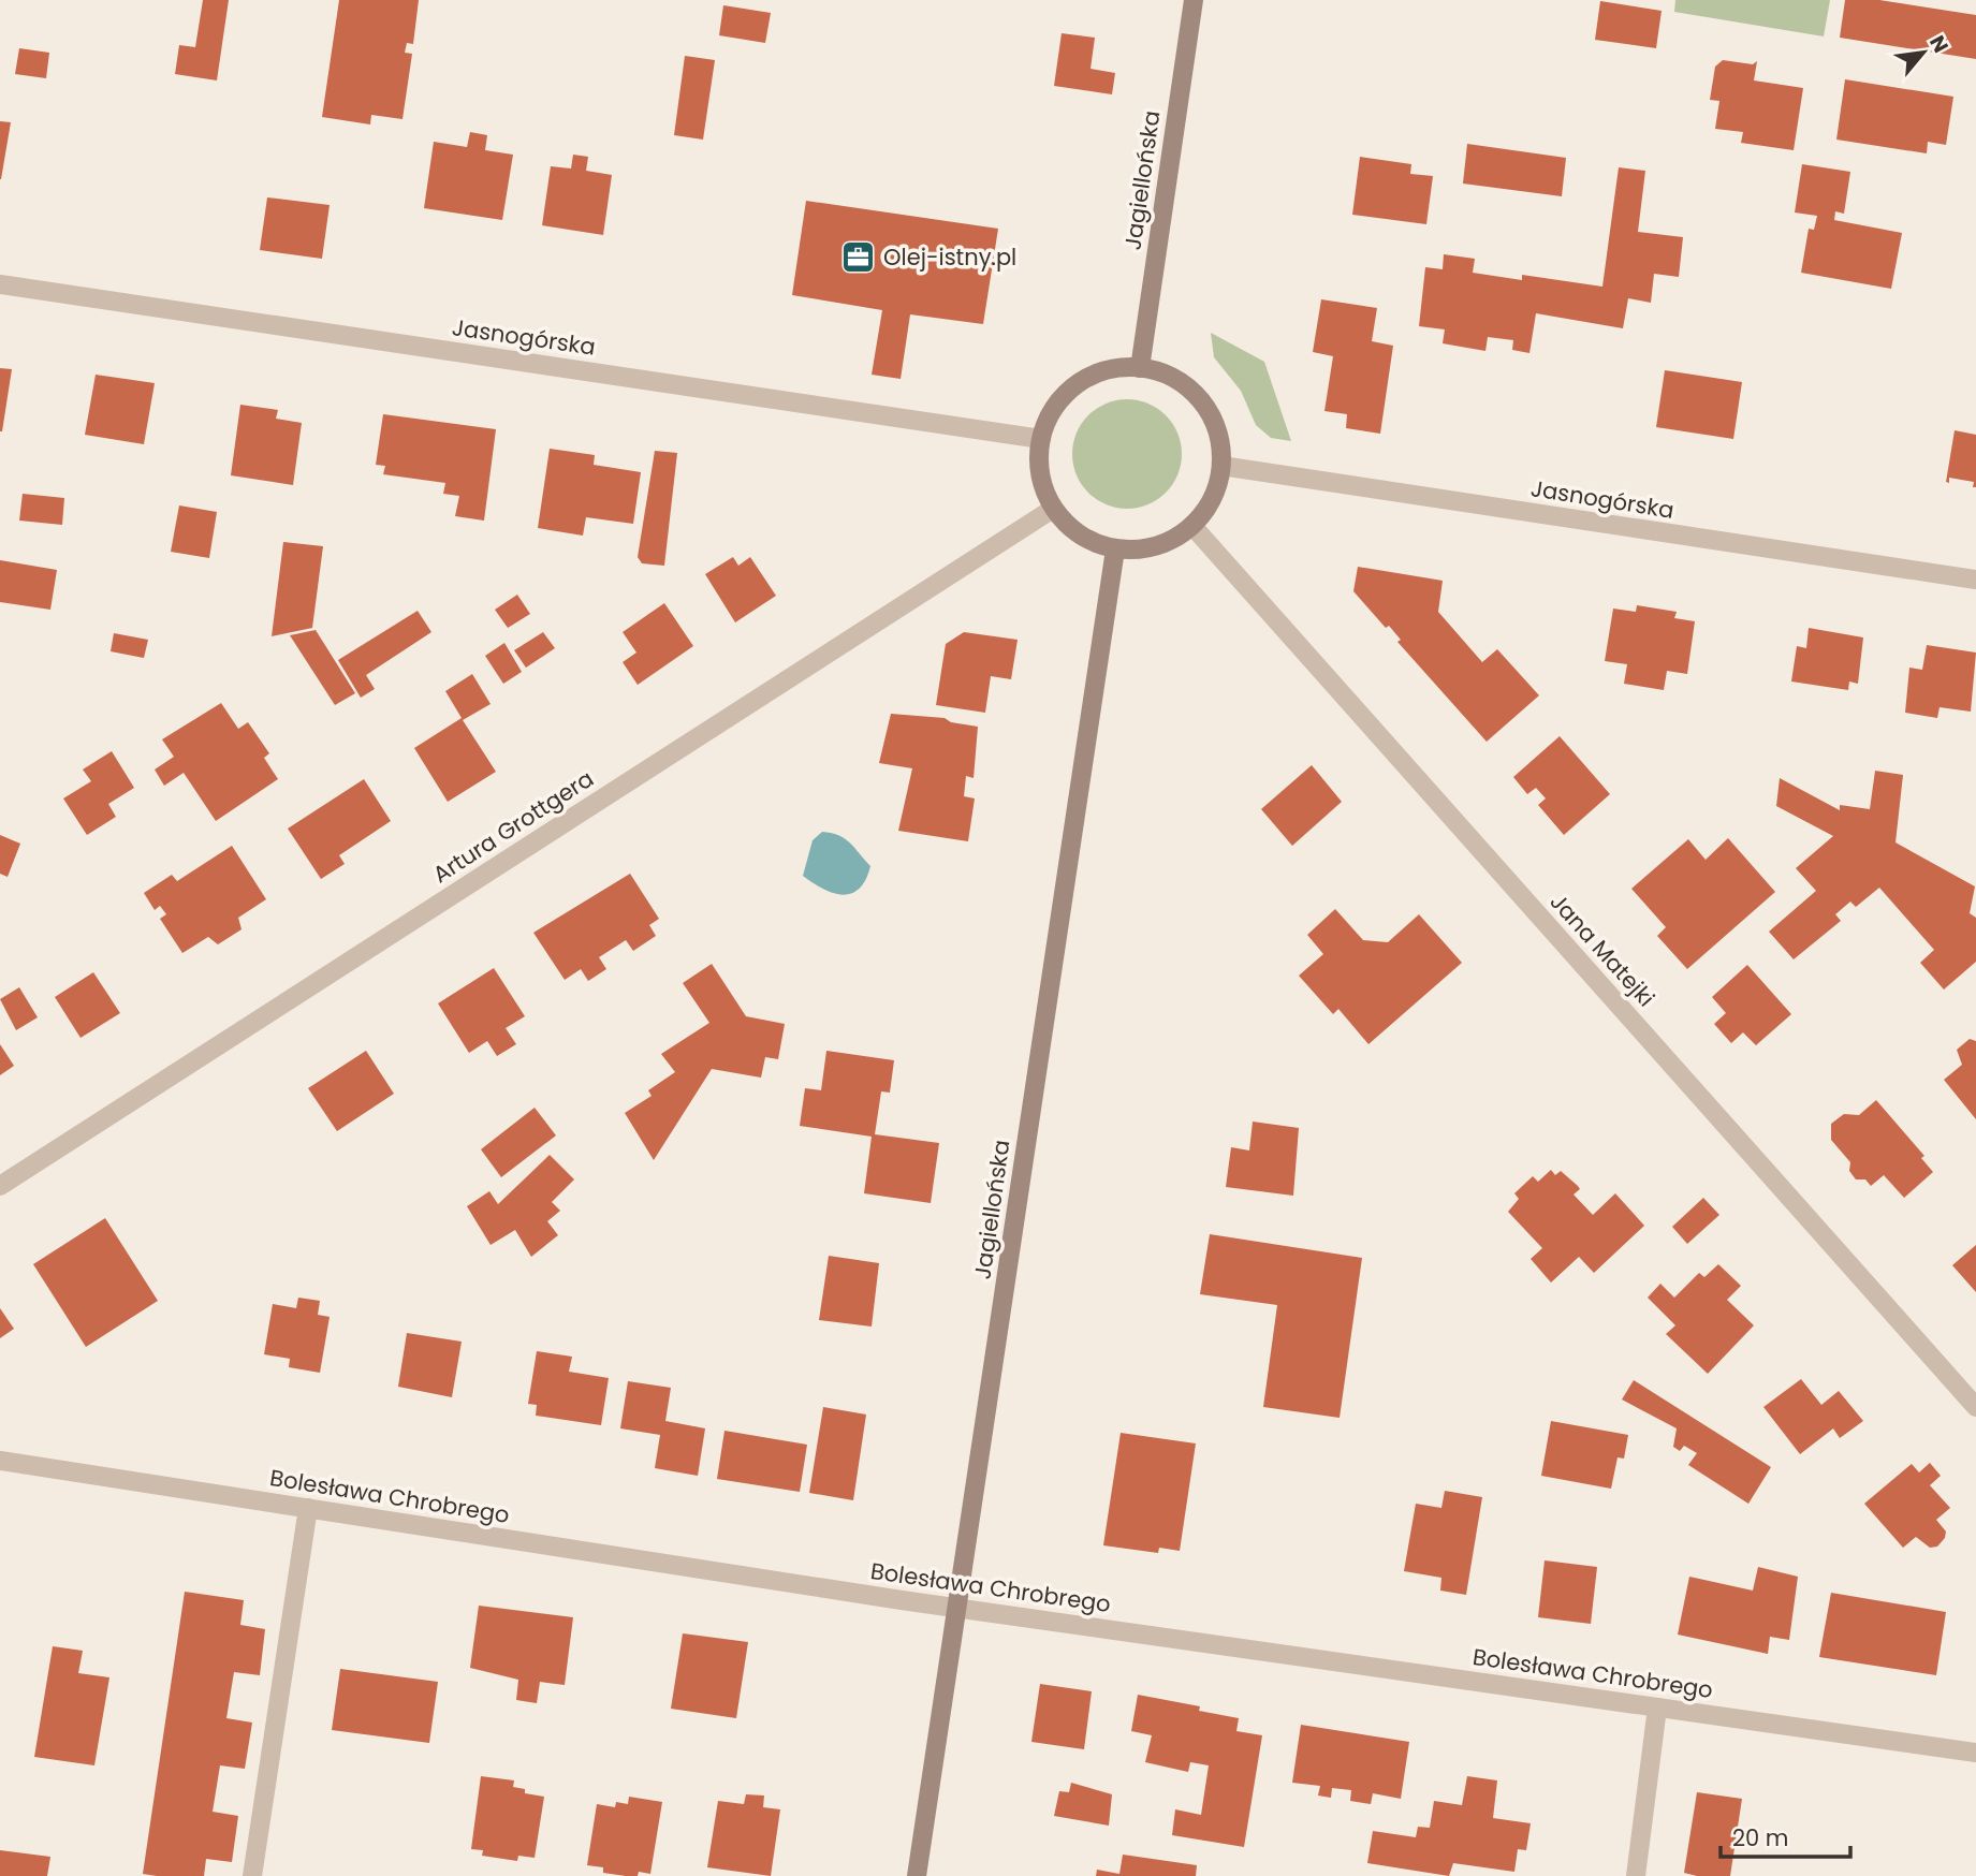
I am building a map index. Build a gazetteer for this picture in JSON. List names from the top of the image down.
{
  "streets": {
    "street": [
      "Jagiellońska",
      "Jasnogórska",
      "Artura Grottgera",
      "Jana Matejki",
      "Bolesława Chrobrego"
    ]
  },
  "crossings": [
    ["Jagiellońska", "Jasnogórska"],
    ["Jagiellońska", "Artura Grottgera"],
    ["Jagiellońska", "Jana Matejki"],
    ["Jagiellońska", "Bolesława Chrobrego"],
    ["Jasnogórska", "Artura Grottgera"],
    ["Jasnogórska", "Jana Matejki"],
    ["Artura Grottgera", "Jana Matejki"]
  ],
  "places": {
    "office": ["Olej-istny.pl"]
  },
  "scale_bar": "20 m",
  "north": "top right"
}
